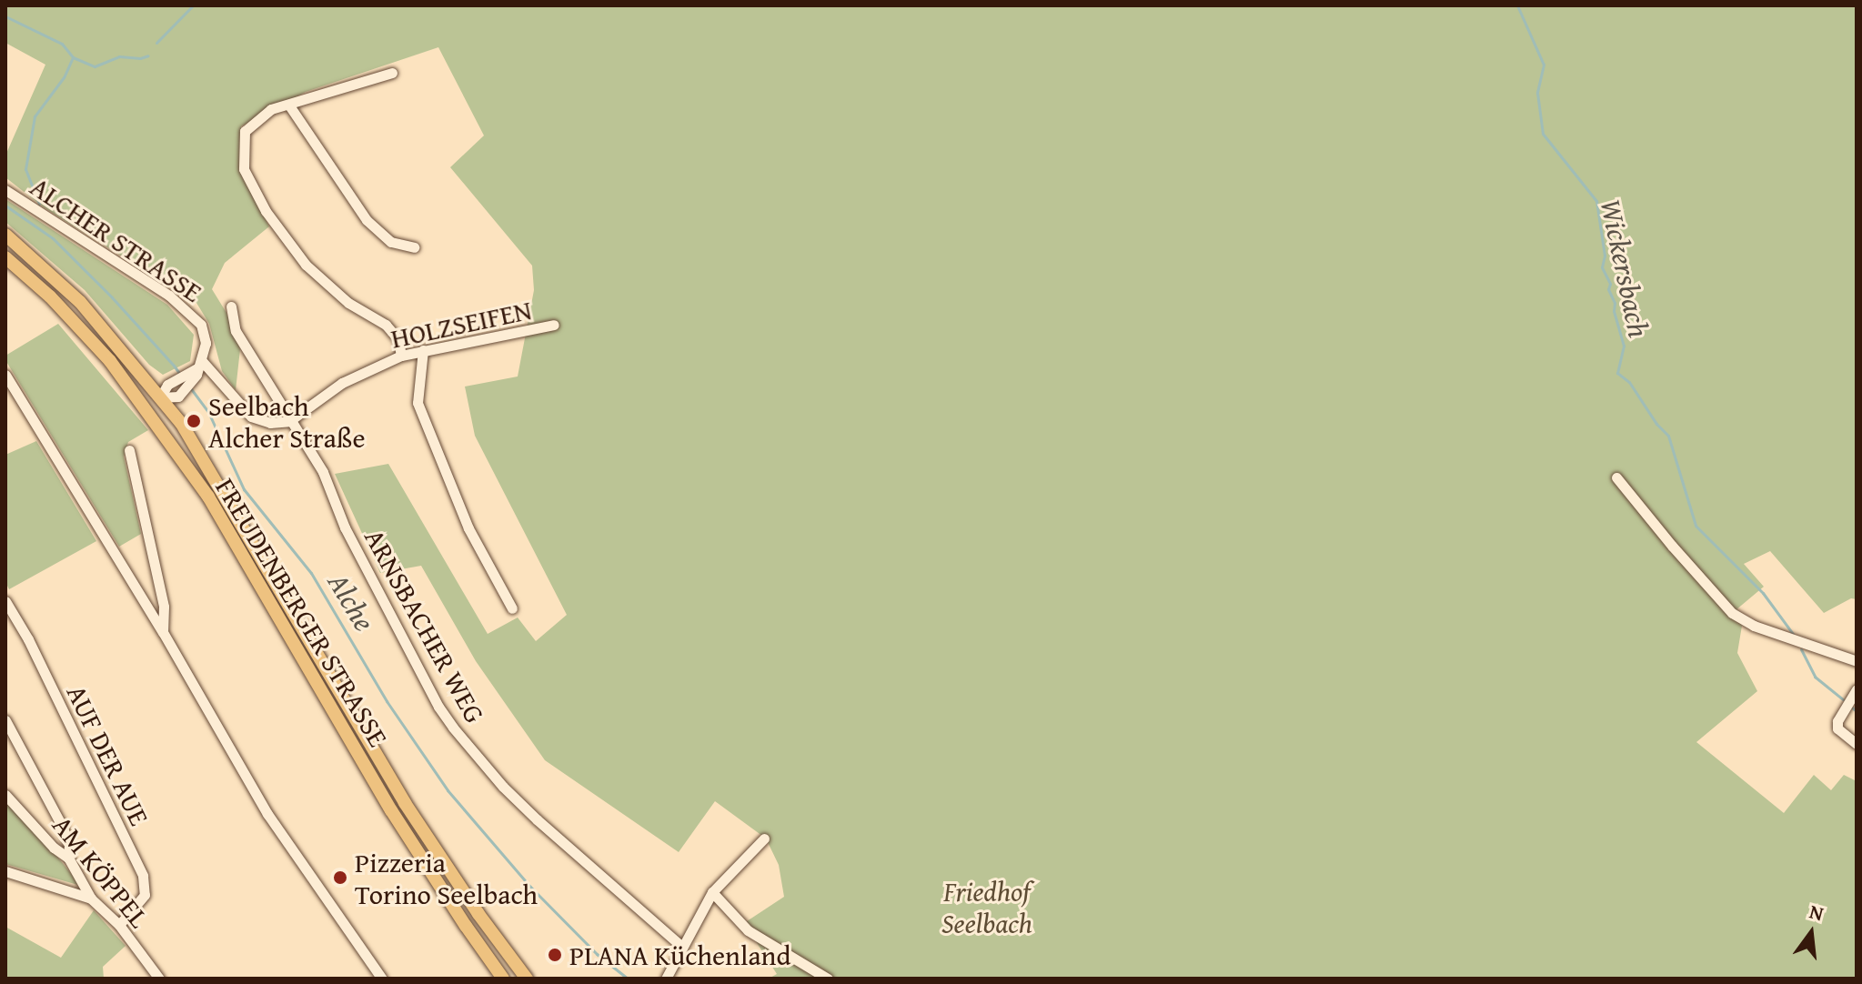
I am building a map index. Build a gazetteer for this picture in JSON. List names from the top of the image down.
{
  "streets": {
    "main road": ["FREUDENBERGER STRASSE"],
    "street": [
      "ALCHER STRASSE",
      "HOLZSEIFEN",
      "ARNSBACHER WEG",
      "AUF DER AUE",
      "AM KÖPPEL"
    ]
  },
  "crossings": [
    ["HOLZSEIFEN", "ARNSBACHER WEG"],
    ["AUF DER AUE", "AM KÖPPEL"]
  ],
  "water": ["Wickersbach", "Alche"],
  "parks": ["Friedhof Seelbach"],
  "places": ["Seelbach Alcher Straße", "Pizzeria Torino Seelbach", "PLANA Küchenland"],
  "north": "top"
}
